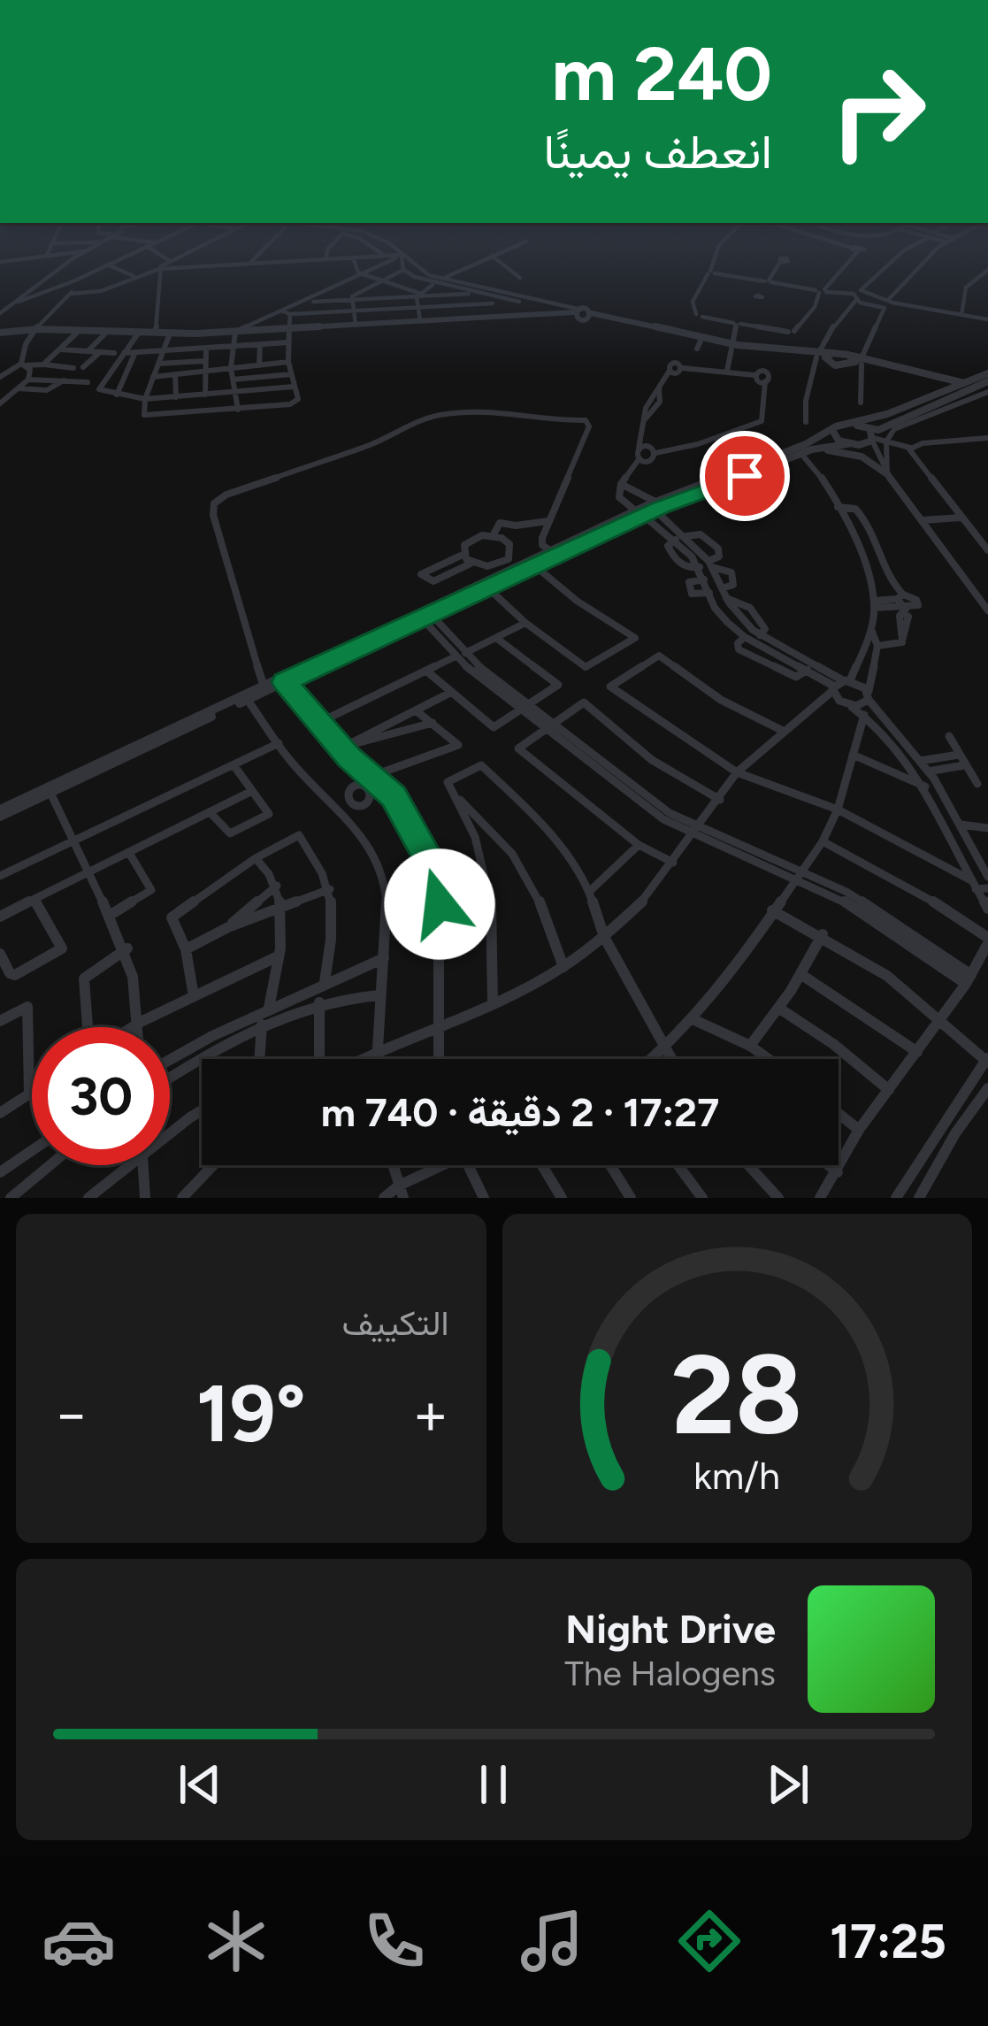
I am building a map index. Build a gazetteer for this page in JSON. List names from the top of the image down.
{
  "page": {
    "turn": ["240 m", "انعطف يمينًا"],
    "limit": "30",
    "trip": "17:27 · 2 دقيقة · 740 m",
    "tile": "التكييف",
    "heat": ["−", "19°", "+"],
    "song": ["Night Drive", "The Halogens"],
    "tabs": "17:25",
    "gauge": ["28", "km/h"]
  }
}
